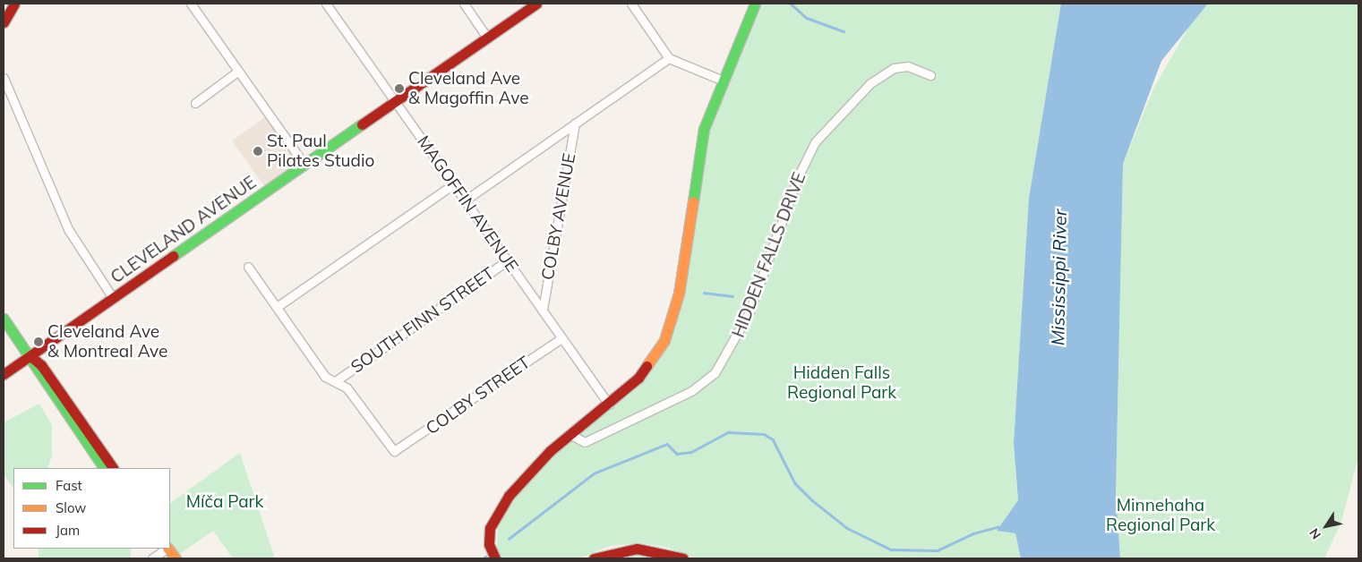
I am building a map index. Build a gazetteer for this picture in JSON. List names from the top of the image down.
{
  "streets": {
    "street": [
      "MAGOFFIN AVENUE",
      "COLBY AVENUE",
      "CLEVELAND AVENUE",
      "HIDDEN FALLS DRIVE",
      "SOUTH FINN STREET",
      "COLBY STREET"
    ]
  },
  "crossings": [
    ["MAGOFFIN AVENUE", "COLBY AVENUE"],
    ["MAGOFFIN AVENUE", "CLEVELAND AVENUE"],
    ["MAGOFFIN AVENUE", "SOUTH FINN STREET"],
    ["MAGOFFIN AVENUE", "COLBY STREET"],
    ["SOUTH FINN STREET", "COLBY STREET"]
  ],
  "water": ["Mississippi River"],
  "parks": ["Hidden Falls Regional Park", "Míča Park", "Minnehaha Regional Park"],
  "places": ["Cleveland Ave & Magoffin Ave", "St. Paul Pilates Studio", "Cleveland Ave & Montreal Ave"],
  "legend": ["Fast", "Slow", "Jam"],
  "north": "bottom left"
}
